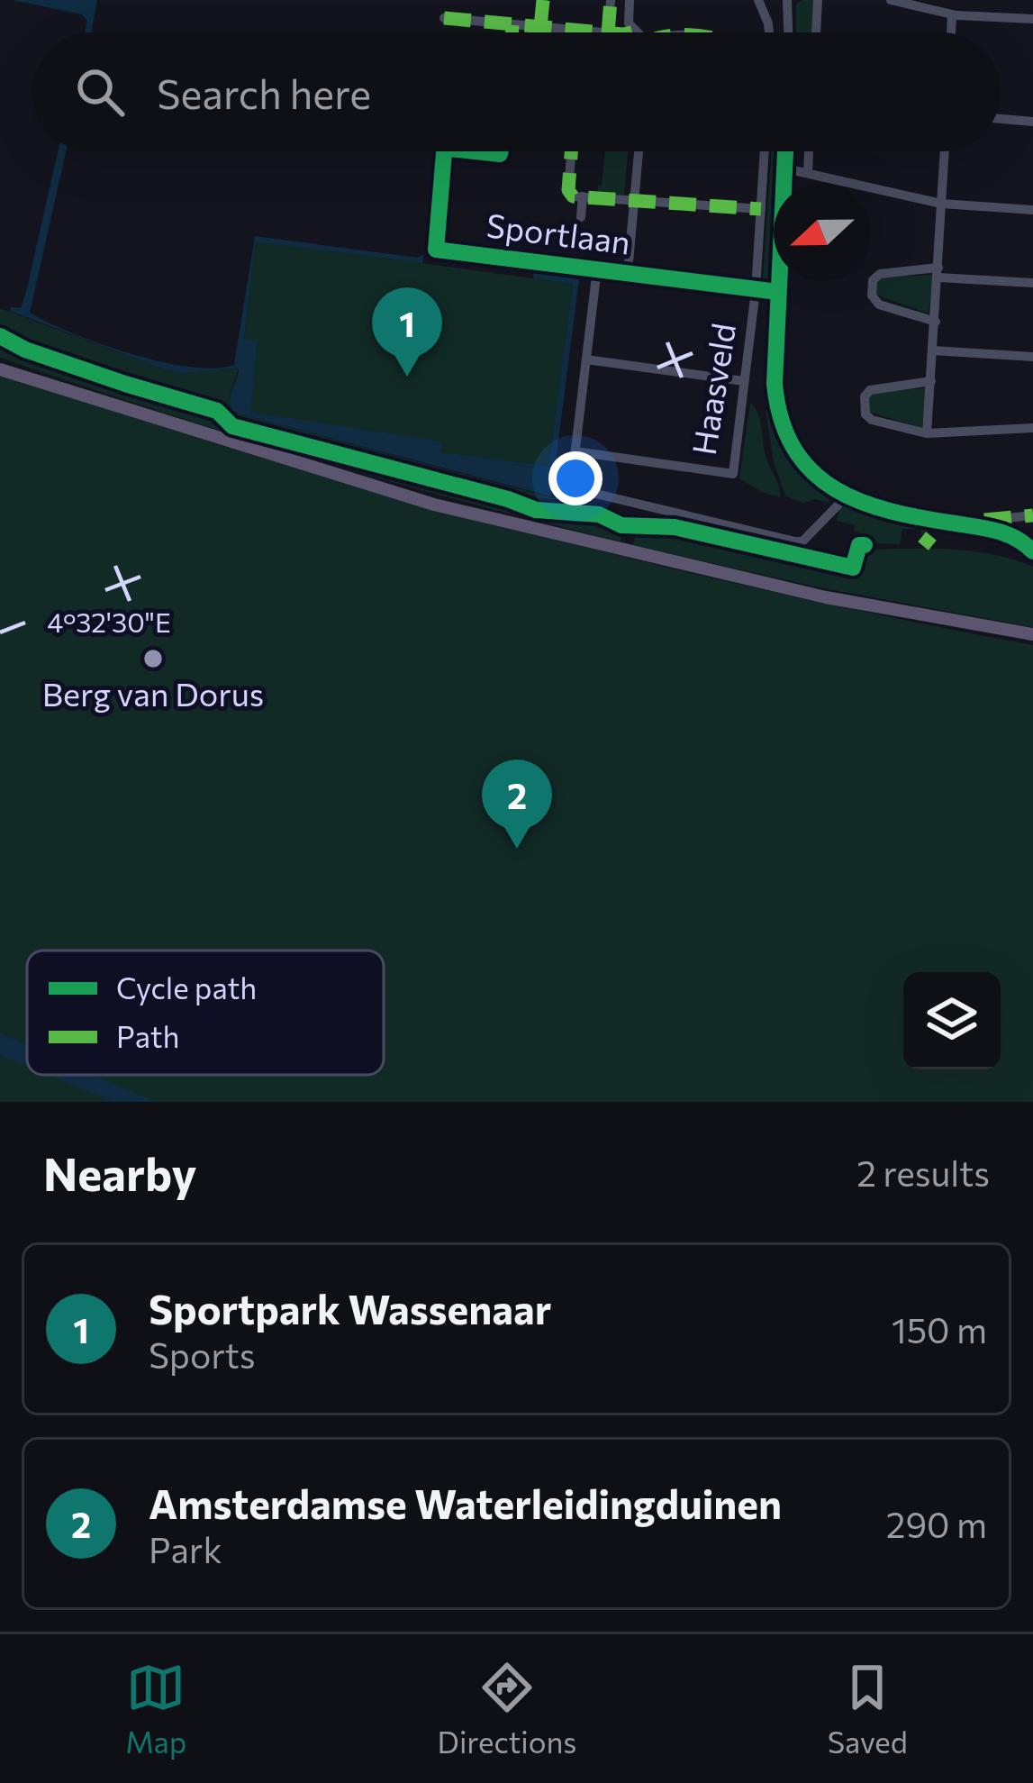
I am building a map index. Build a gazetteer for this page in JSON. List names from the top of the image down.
{
  "streets": {
    "street": ["Sportlaan", "Haasveld"]
  },
  "crossings": [
    ["Sportlaan", "Haasveld"]
  ],
  "places": ["Berg van Dorus"],
  "legend": ["Cycle path", "Path"],
  "north": "left",
  "page": {
    "search": "Search here",
    "pins": ["1", "2"],
    "heading": ["Nearby", "2 results"],
    "list": [
      {
        "mark": "1",
        "name": "Sportpark Wassenaar",
        "note": "Sports",
        "value": "150 m"
      },
      {
        "mark": "2",
        "name": "Amsterdamse Waterleidingduinen",
        "note": "Park",
        "value": "290 m"
      }
    ],
    "nav": ["Map", "Directions", "Saved"]
  },
  "coordinates": ["4°32'30\"E"]
}
